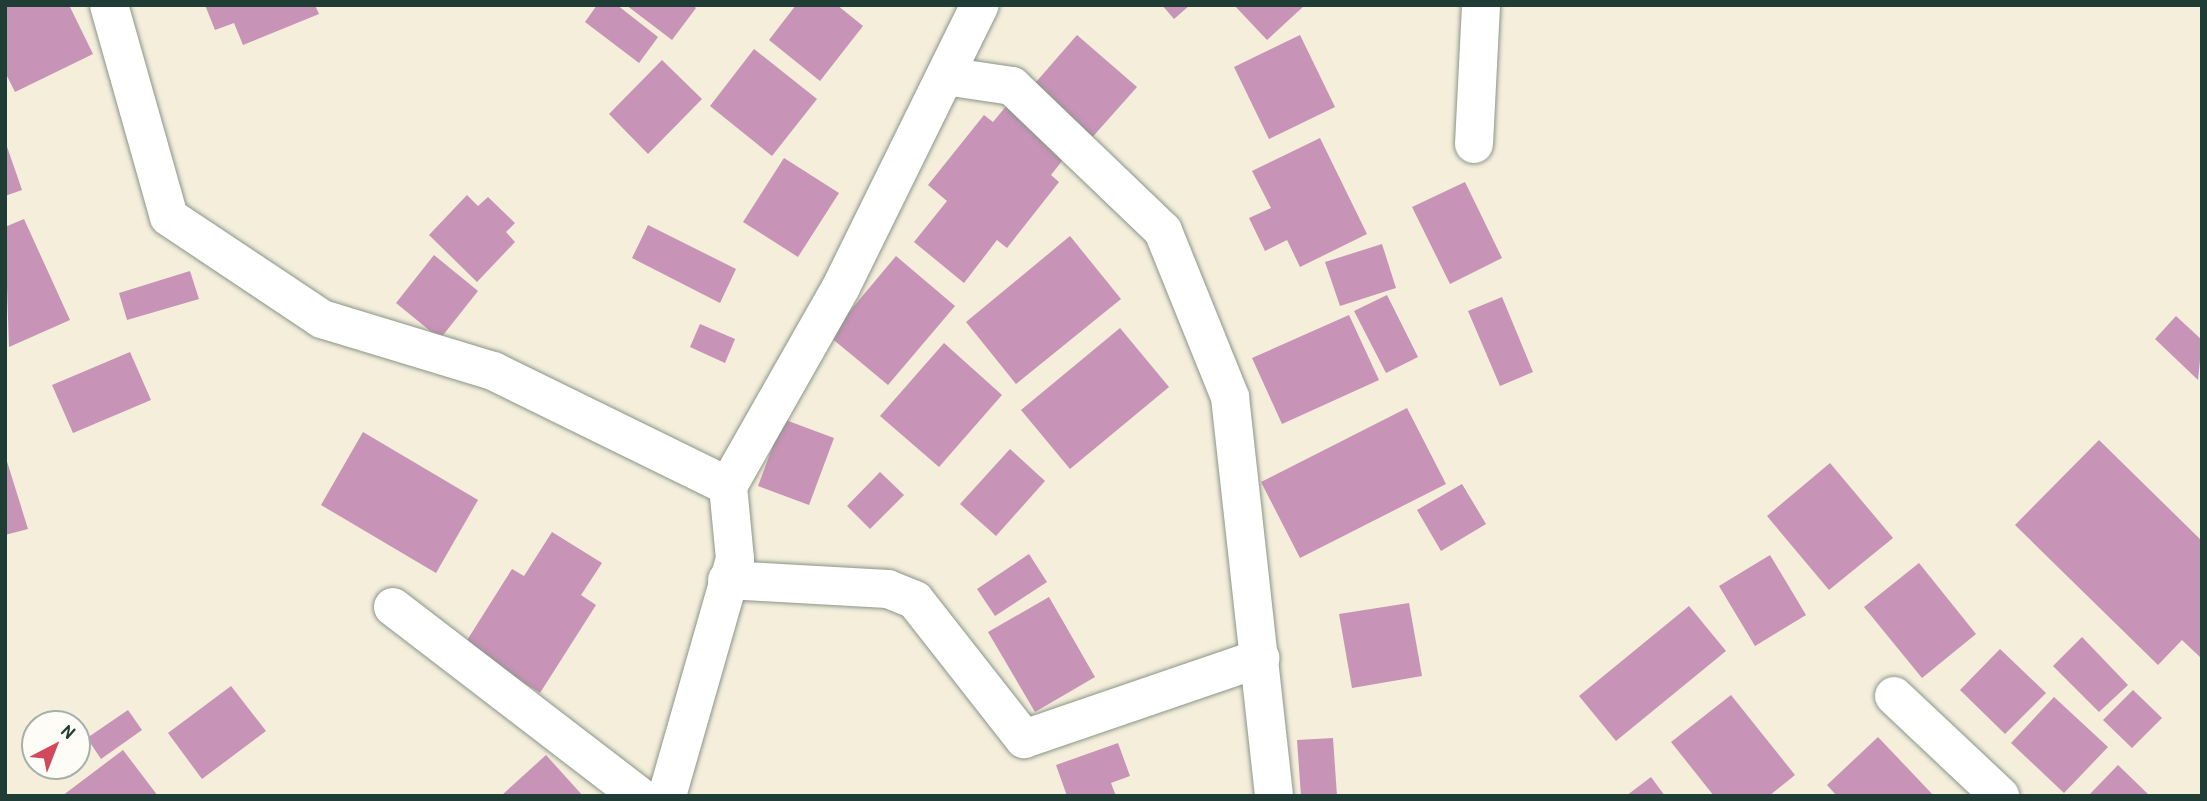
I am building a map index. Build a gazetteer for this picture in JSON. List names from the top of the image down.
{
  "north": "top right"
}
